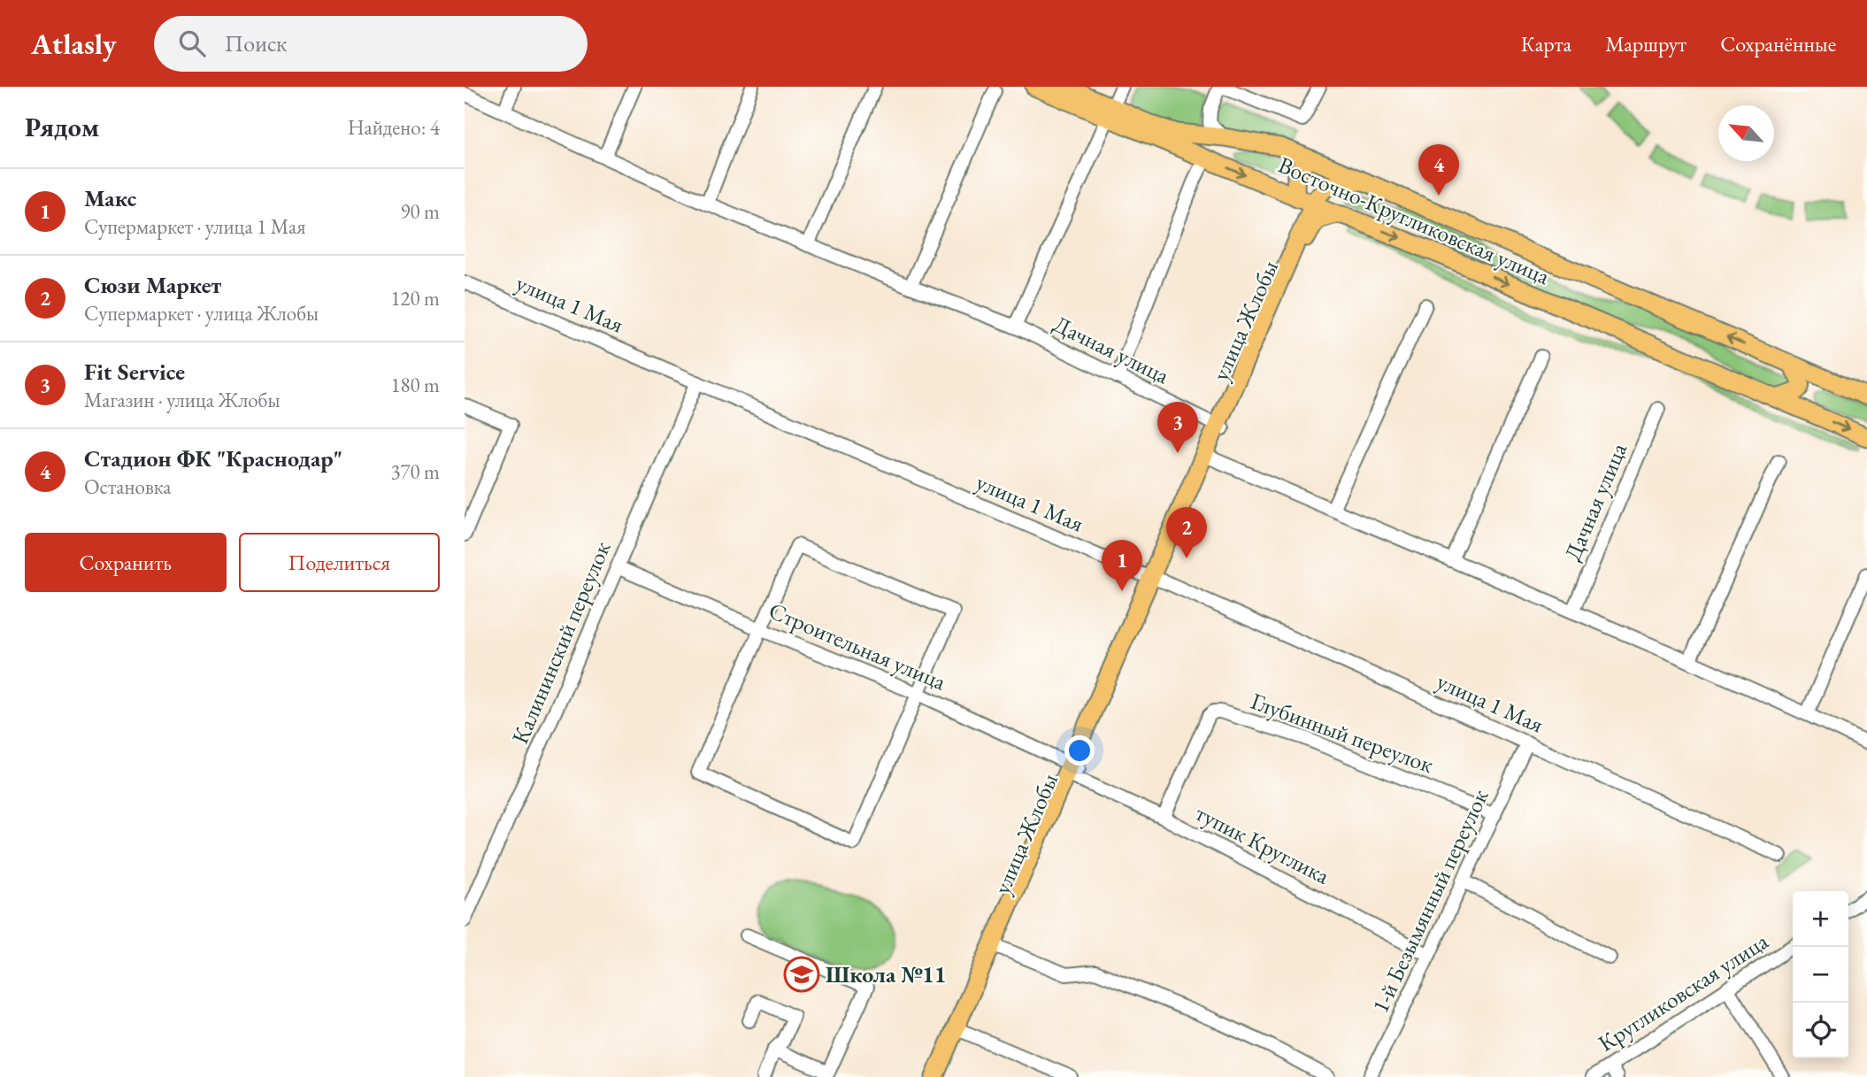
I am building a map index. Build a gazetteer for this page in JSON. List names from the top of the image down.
{
  "streets": {
    "main road": ["Восточно-Кругликовская улица", "улица Жлобы"],
    "street": [
      "улица 1 Мая",
      "Дачная улица",
      "Калининский переулок",
      "Строительная улица",
      "Глубинный переулок",
      "тупик Круглика",
      "1-й Безымянный переулок",
      "Кругликовская улица"
    ]
  },
  "crossings": [
    ["Восточно-Кругликовская улица", "улица Жлобы"],
    ["Восточно-Кругликовская улица", "Дачная улица"],
    ["улица 1 Мая", "улица Жлобы"],
    ["улица 1 Мая", "Калининский переулок"],
    ["улица 1 Мая", "1-й Безымянный переулок"],
    ["улица Жлобы", "Дачная улица"],
    ["улица Жлобы", "Строительная улица"],
    ["улица Жлобы", "тупик Круглика"],
    ["Калининский переулок", "Строительная улица"],
    ["Строительная улица", "тупик Круглика"],
    ["Глубинный переулок", "тупик Круглика"],
    ["Глубинный переулок", "1-й Безымянный переулок"],
    ["тупик Круглика", "1-й Безымянный переулок"]
  ],
  "places": {
    "school or university": ["Школа №11"]
  },
  "north": "top left",
  "page": {
    "header": "Atlasly",
    "search": "Поиск",
    "nav": ["Карта", "Маршрут", "Сохранённые"],
    "heading": ["Рядом", "Найдено: 4"],
    "pins": [
      "4",
      "3",
      "2",
      "1"
    ],
    "list": [
      {
        "mark": "1",
        "name": "Макс",
        "note": "Супермаркет · улица 1 Мая",
        "value": "90 m"
      },
      {
        "mark": "2",
        "name": "Сюзи Маркет",
        "note": "Супермаркет · улица Жлобы",
        "value": "120 m"
      },
      {
        "mark": "3",
        "name": "Fit Service",
        "note": "Магазин · улица Жлобы",
        "value": "180 m"
      },
      {
        "mark": "4",
        "name": "Стадион ФК \"Краснодар\"",
        "note": "Остановка",
        "value": "370 m"
      }
    ],
    "buttons": ["Сохранить", "Поделиться"],
    "map_buttons": ["+", "−"]
  }
}
